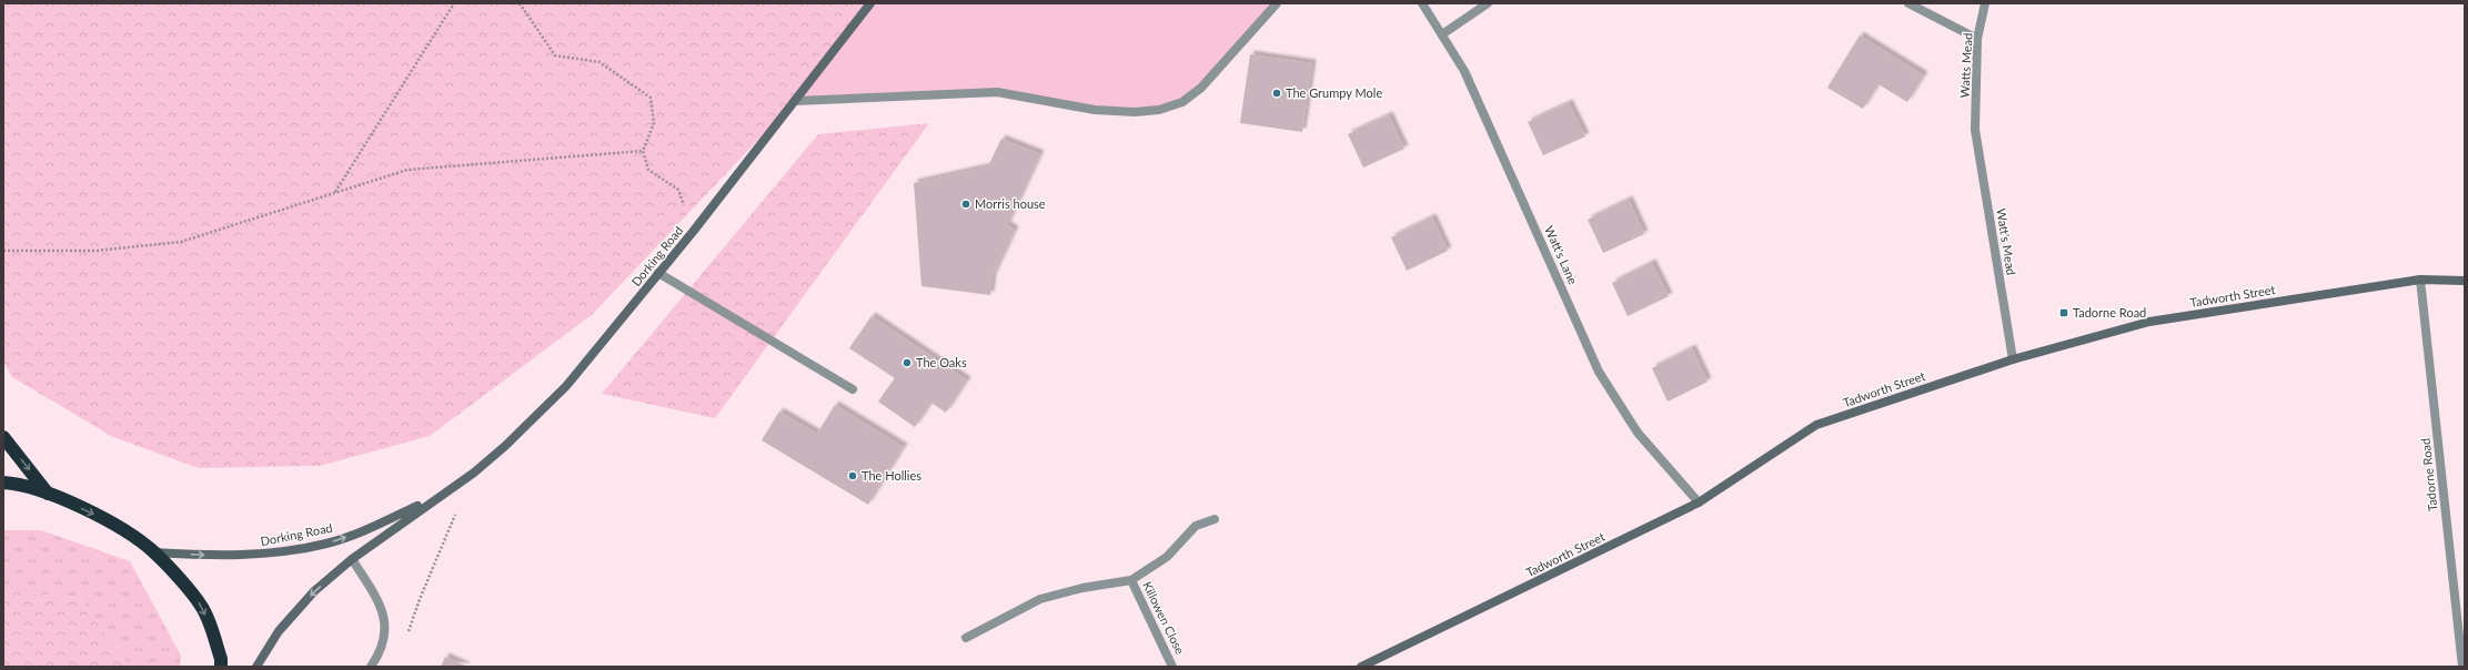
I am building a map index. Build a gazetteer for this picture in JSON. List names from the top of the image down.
{
  "streets": {
    "main road": ["Dorking Road", "Tadworth Street"],
    "street": [
      "Watts Mead",
      "Watt's Mead",
      "Watt's Lane",
      "Tadorne Road",
      "Killowen Close"
    ]
  },
  "crossings": [
    ["Watts Mead", "Watt's Mead"],
    ["Watt's Mead", "Tadworth Street"],
    ["Watt's Lane", "Tadworth Street"],
    ["Tadworth Street", "Tadorne Road"]
  ],
  "places": {
    "other": [
      "The Grumpy Mole",
      "Morris house",
      "The Oaks",
      "The Hollies"
    ],
    "transit": ["Tadorne Road"]
  }
}
